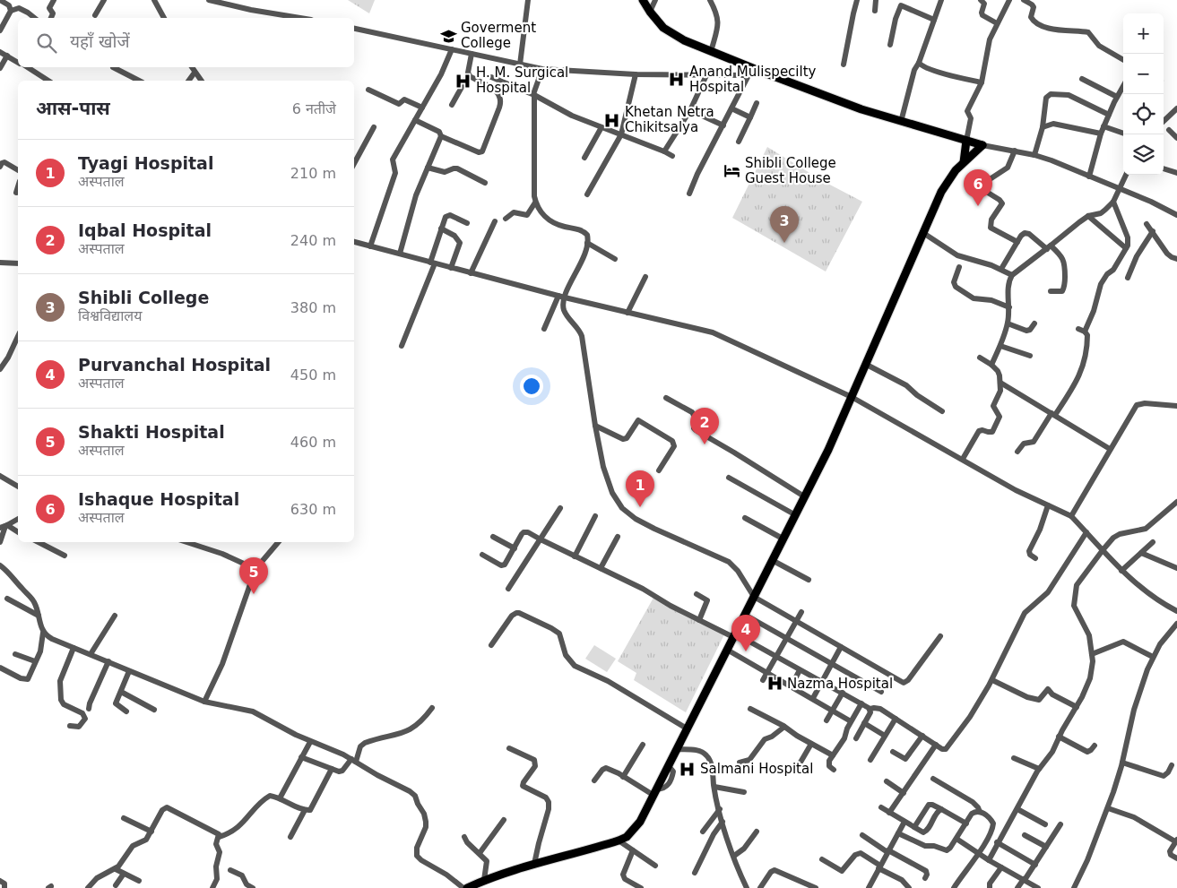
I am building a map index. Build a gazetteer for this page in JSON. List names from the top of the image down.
{
  "places": {
    "school or university": ["Goverment College"],
    "hospital": [
      "Anand Mulispecilty Hospital",
      "H. M. Surgical Hospital",
      "Khetan Netra Chikitsalya",
      "Nazma Hospital",
      "Salmani Hospital"
    ],
    "hotel": ["Shibli College Guest House"]
  },
  "page": {
    "map_buttons": ["+", "−"],
    "search": "यहाँ खोजें",
    "heading": ["आस-पास", "6 नतीजे"],
    "list": [
      {
        "mark": "1",
        "name": "Tyagi Hospital",
        "note": "अस्पताल",
        "value": "210 m"
      },
      {
        "mark": "2",
        "name": "Iqbal Hospital",
        "note": "अस्पताल",
        "value": "240 m"
      },
      {
        "mark": "3",
        "name": "Shibli College",
        "note": "विश्वविद्यालय",
        "value": "380 m"
      },
      {
        "mark": "4",
        "name": "Purvanchal Hospital",
        "note": "अस्पताल",
        "value": "450 m"
      },
      {
        "mark": "5",
        "name": "Shakti Hospital",
        "note": "अस्पताल",
        "value": "460 m"
      },
      {
        "mark": "6",
        "name": "Ishaque Hospital",
        "note": "अस्पताल",
        "value": "630 m"
      }
    ],
    "pins": [
      "6",
      "3",
      "2",
      "1",
      "5",
      "4"
    ]
  }
}
